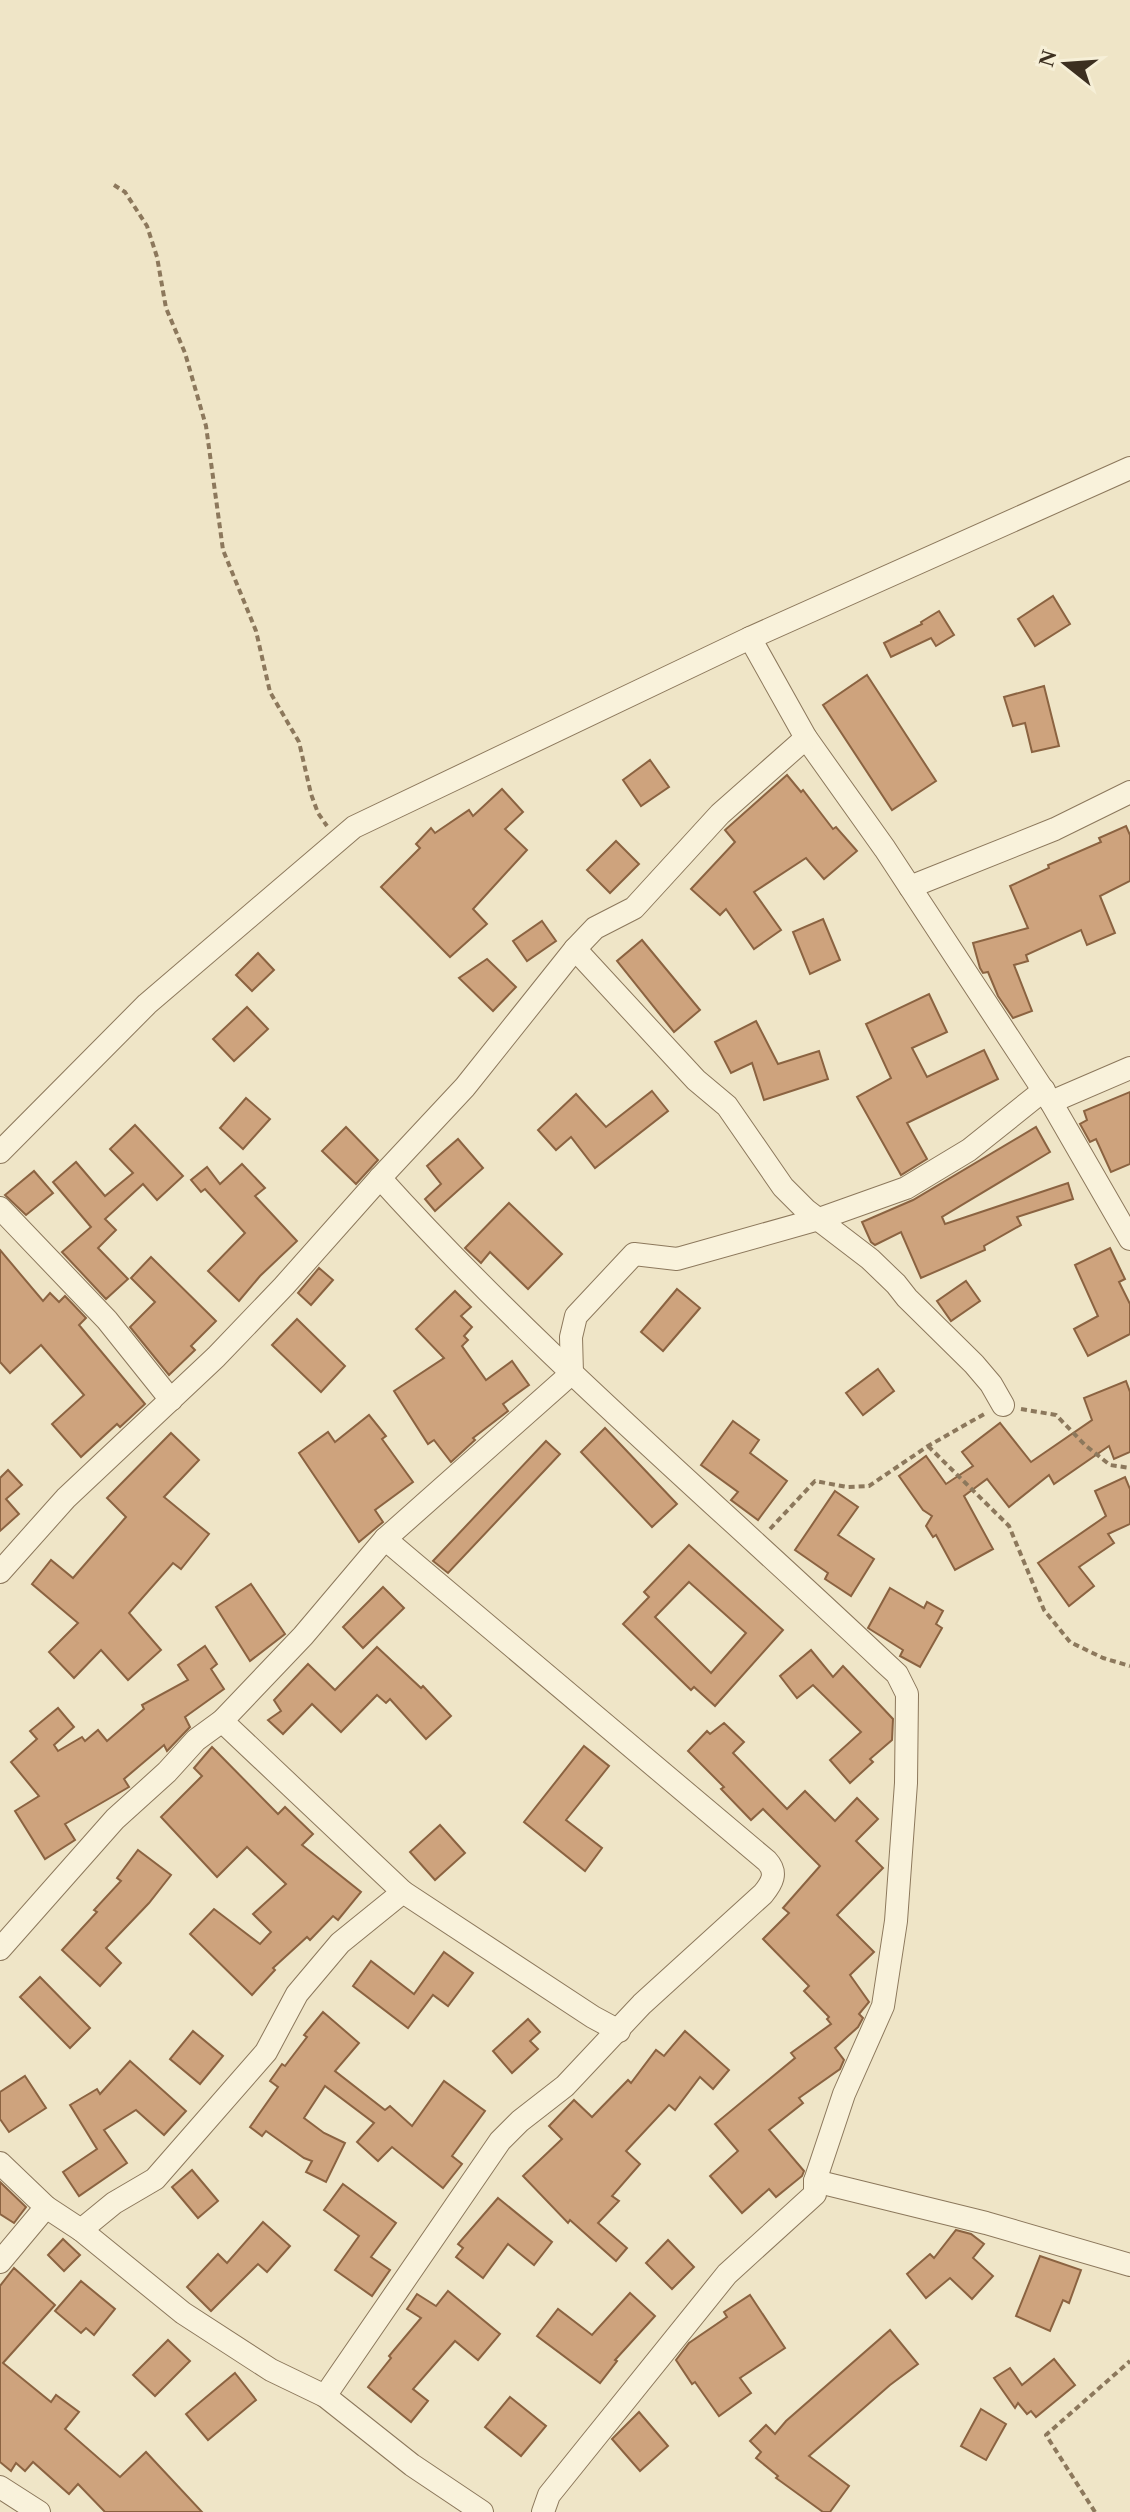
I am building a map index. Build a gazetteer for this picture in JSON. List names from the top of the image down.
{
  "north": "left"
}
